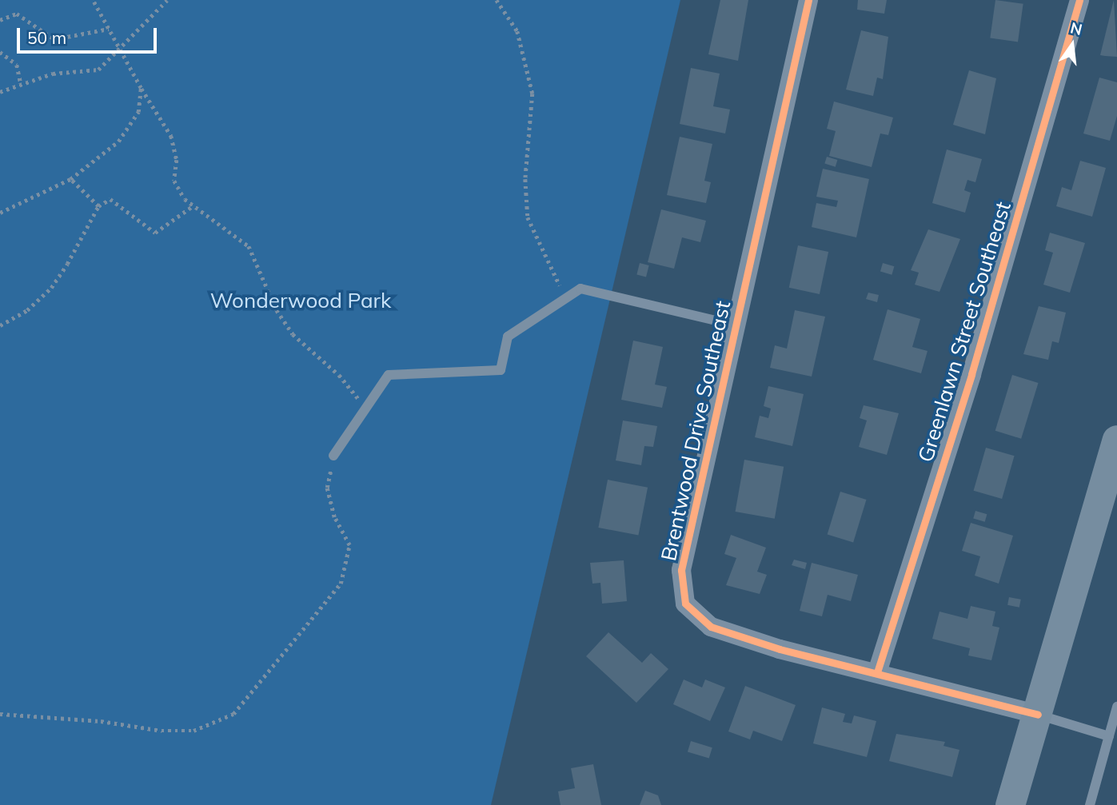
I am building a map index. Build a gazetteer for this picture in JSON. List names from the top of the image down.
{
  "streets": {
    "street": ["Greenlawn Street Southeast", "Brentwood Drive Southeast"]
  },
  "crossings": [
    ["Greenlawn Street Southeast", "Brentwood Drive Southeast"]
  ],
  "parks": ["Wonderwood Park"],
  "scale_bar": "50 m",
  "north": "top"
}
